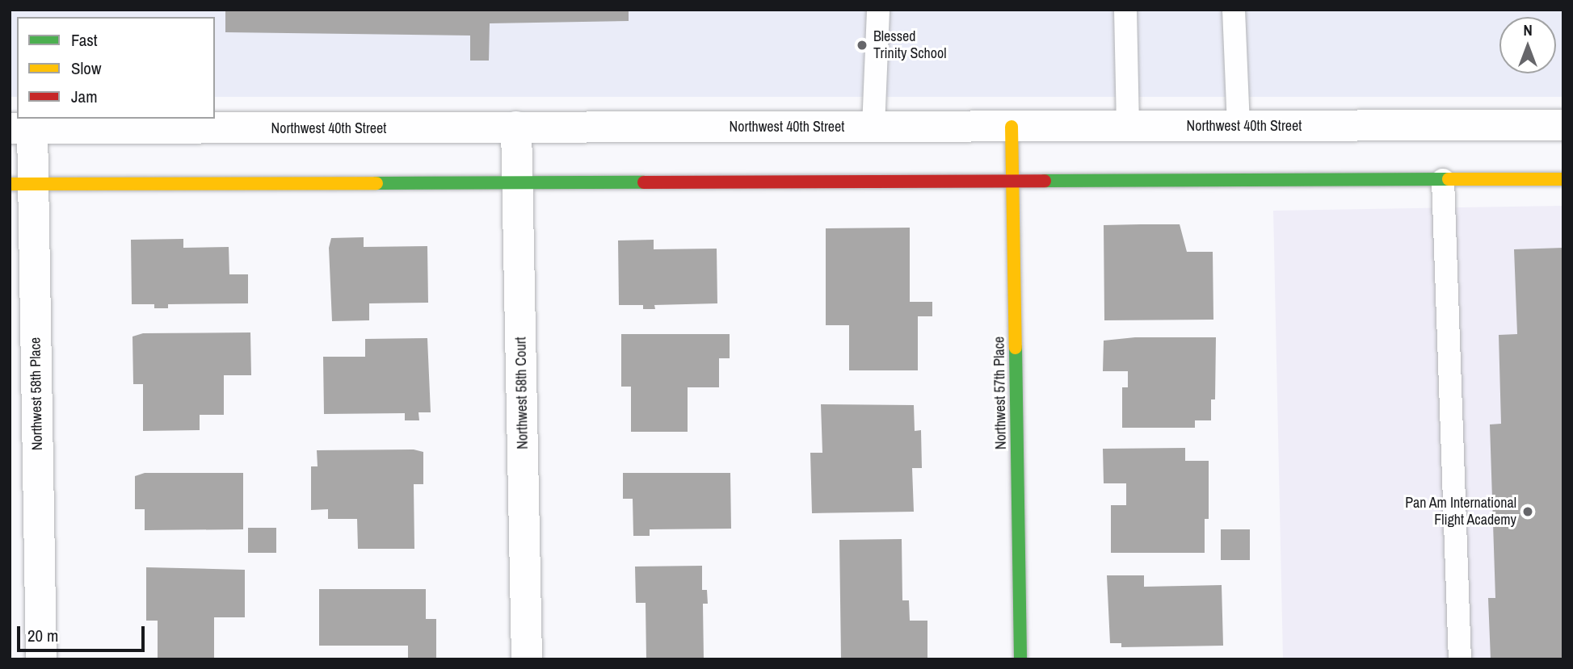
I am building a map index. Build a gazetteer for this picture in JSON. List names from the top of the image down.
{
  "streets": {
    "street": [
      "Northwest 40th Street",
      "Northwest 58th Court",
      "Northwest 57th Place",
      "Northwest 58th Place"
    ]
  },
  "crossings": [
    ["Northwest 40th Street", "Northwest 58th Court"],
    ["Northwest 40th Street", "Northwest 57th Place"],
    ["Northwest 40th Street", "Northwest 58th Place"]
  ],
  "places": ["Blessed Trinity School", "Pan Am International Flight Academy"],
  "legend": ["Fast", "Slow", "Jam"],
  "scale_bar": "20 m",
  "north": "top"
}
